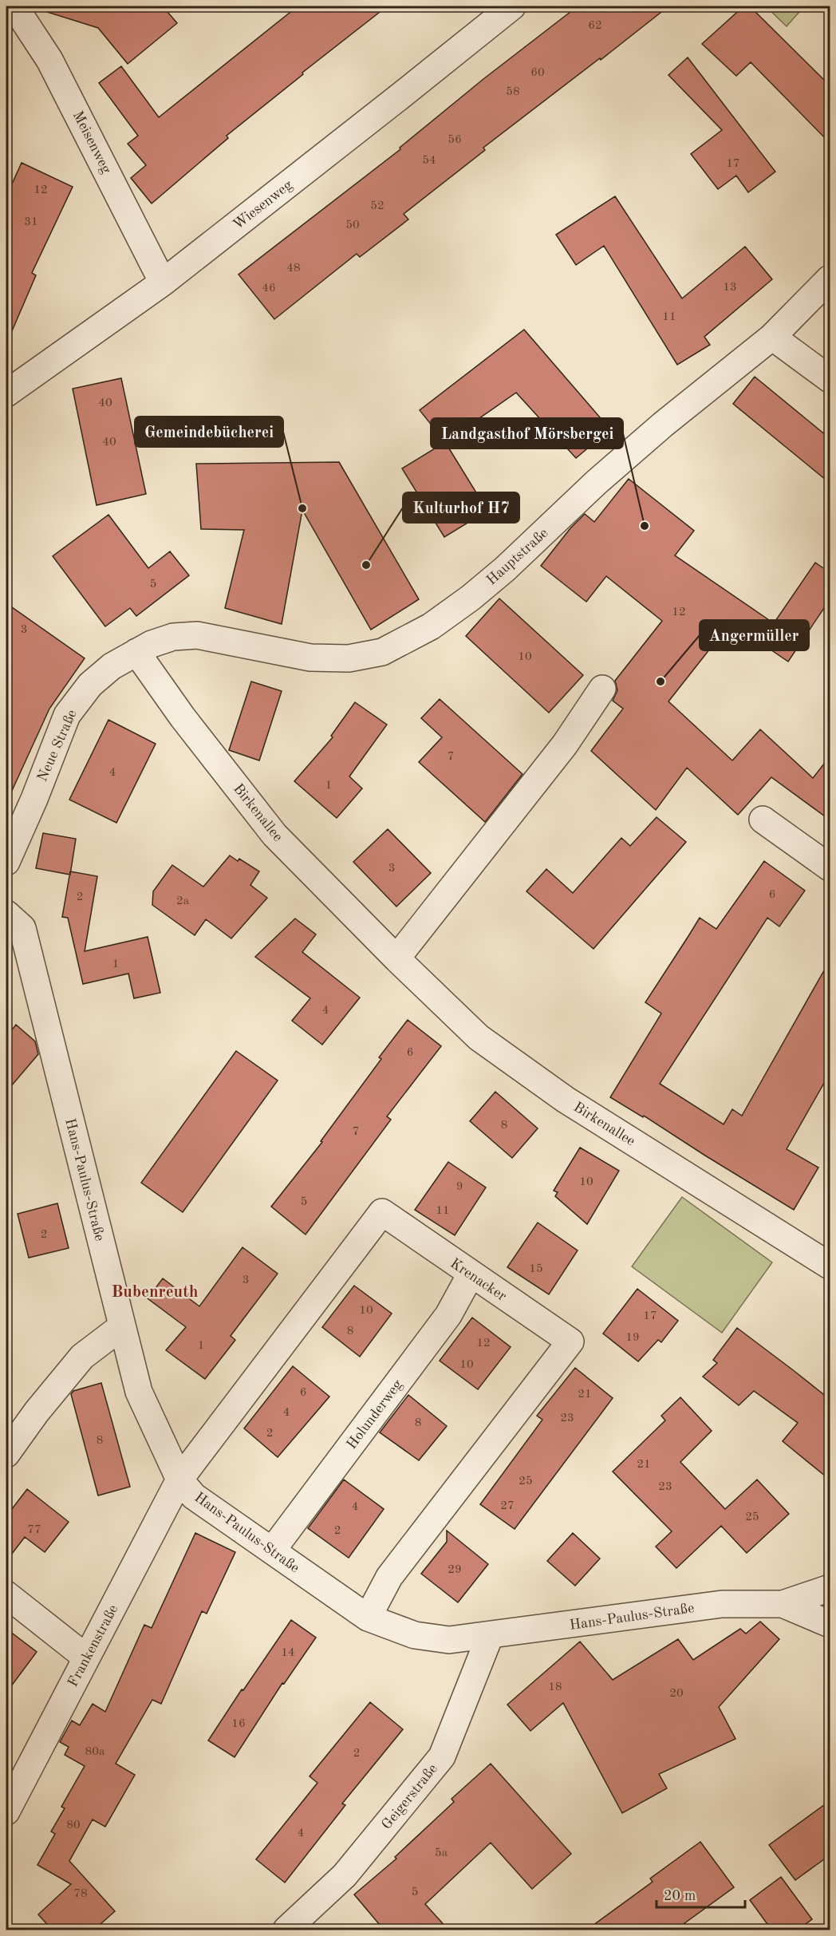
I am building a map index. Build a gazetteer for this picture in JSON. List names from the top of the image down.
{
  "streets": {
    "street": [
      "Meisenweg",
      "Wiesenweg",
      "Hauptstraße",
      "Neue Straße",
      "Birkenallee",
      "Hans-Paulus-Straße",
      "Krenacker",
      "Holunderweg",
      "Frankenstraße",
      "Geigerstraße"
    ]
  },
  "crossings": [
    ["Meisenweg", "Wiesenweg"],
    ["Hauptstraße", "Neue Straße"],
    ["Hauptstraße", "Birkenallee"],
    ["Neue Straße", "Birkenallee"],
    ["Hans-Paulus-Straße", "Krenacker"],
    ["Hans-Paulus-Straße", "Holunderweg"],
    ["Hans-Paulus-Straße", "Frankenstraße"],
    ["Hans-Paulus-Straße", "Geigerstraße"],
    ["Krenacker", "Holunderweg"],
    ["Krenacker", "Frankenstraße"]
  ],
  "districts": ["Bubenreuth"],
  "places": [
    "Gemeindebücherei",
    "Landgasthof Mörsbergei",
    "Kulturhof H7",
    "Angermüller"
  ],
  "house_numbers": [
    "62",
    "60",
    "58",
    "56",
    "54",
    "17",
    "12",
    "52",
    "31",
    "50",
    "48",
    "13",
    "46",
    "11",
    "40",
    "40",
    "5",
    "12",
    "3",
    "10",
    "7",
    "4",
    "1",
    "3",
    "6",
    "2",
    "2a",
    "1",
    "4",
    "6",
    "8",
    "7",
    "10",
    "9",
    "5",
    "11",
    "2",
    "15",
    "3",
    "10",
    "17",
    "8",
    "19",
    "12",
    "1",
    "10",
    "6",
    "21",
    "4",
    "23",
    "8",
    "2",
    "8",
    "21",
    "25",
    "23",
    "27",
    "4",
    "25",
    "77",
    "2",
    "29",
    "14",
    "18",
    "20",
    "16",
    "80a",
    "2",
    "80",
    "4",
    "5a",
    "5",
    "78"
  ],
  "scale_bar": "20 m"
}
